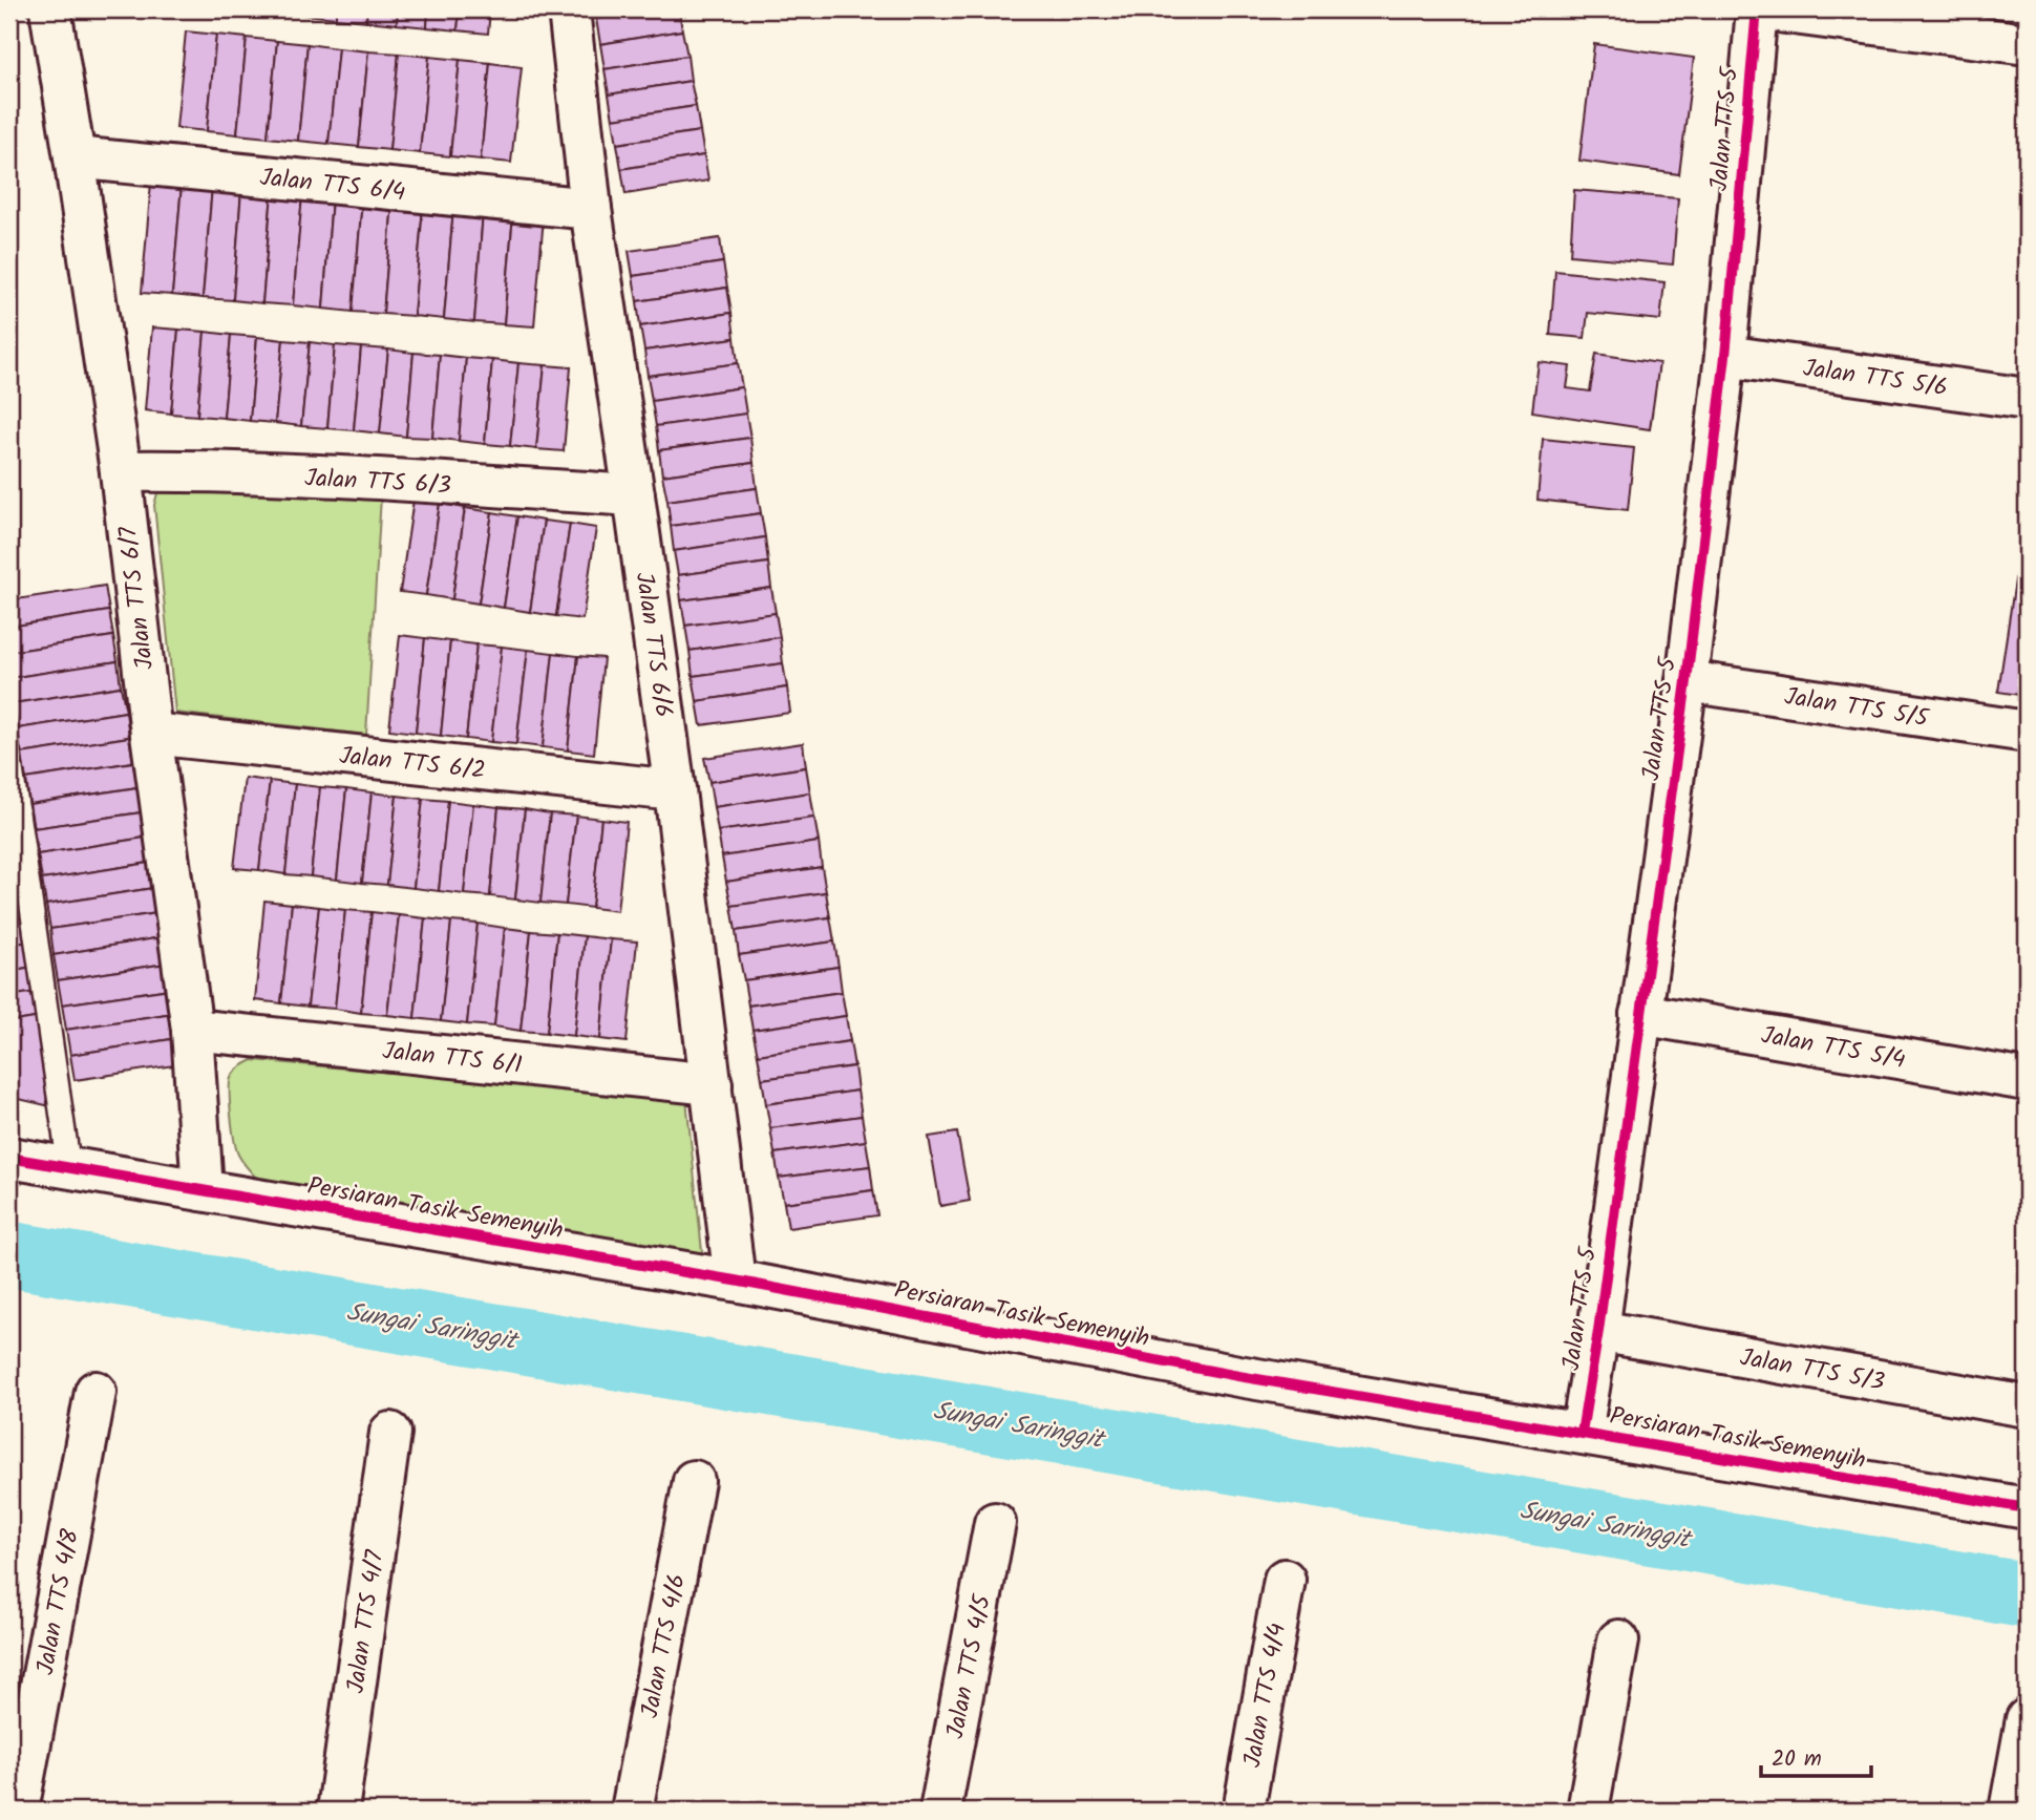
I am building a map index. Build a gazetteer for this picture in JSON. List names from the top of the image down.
{
  "streets": {
    "street": [
      "Jalan TTS 5",
      "Jalan TTS 6/4",
      "Jalan TTS 5/6",
      "Jalan TTS 6/3",
      "Jalan TTS 6/7",
      "Jalan TTS 6/6",
      "Jalan TTS 5/5",
      "Jalan TTS 6/2",
      "Jalan TTS 5/4",
      "Jalan TTS 6/1",
      "Persiaran Tasik Semenyih",
      "Jalan TTS 5/3",
      "Jalan TTS 4/8",
      "Jalan TTS 4/7",
      "Jalan TTS 4/6",
      "Jalan TTS 4/5",
      "Jalan TTS 4/4"
    ]
  },
  "crossings": [
    ["Jalan TTS 5", "Jalan TTS 5/6"],
    ["Jalan TTS 5", "Jalan TTS 5/5"],
    ["Jalan TTS 5", "Jalan TTS 5/4"],
    ["Jalan TTS 5", "Persiaran Tasik Semenyih"],
    ["Jalan TTS 5", "Jalan TTS 5/3"],
    ["Jalan TTS 6/4", "Jalan TTS 6/7"],
    ["Jalan TTS 6/4", "Jalan TTS 6/6"],
    ["Jalan TTS 6/3", "Jalan TTS 6/7"],
    ["Jalan TTS 6/3", "Jalan TTS 6/6"],
    ["Jalan TTS 6/7", "Jalan TTS 6/2"],
    ["Jalan TTS 6/7", "Jalan TTS 6/1"],
    ["Jalan TTS 6/7", "Persiaran Tasik Semenyih"],
    ["Jalan TTS 6/6", "Jalan TTS 6/2"],
    ["Jalan TTS 6/6", "Jalan TTS 6/1"],
    ["Jalan TTS 6/6", "Persiaran Tasik Semenyih"]
  ],
  "water": ["Sungai Saringgit"],
  "scale_bar": "20 m"
}
